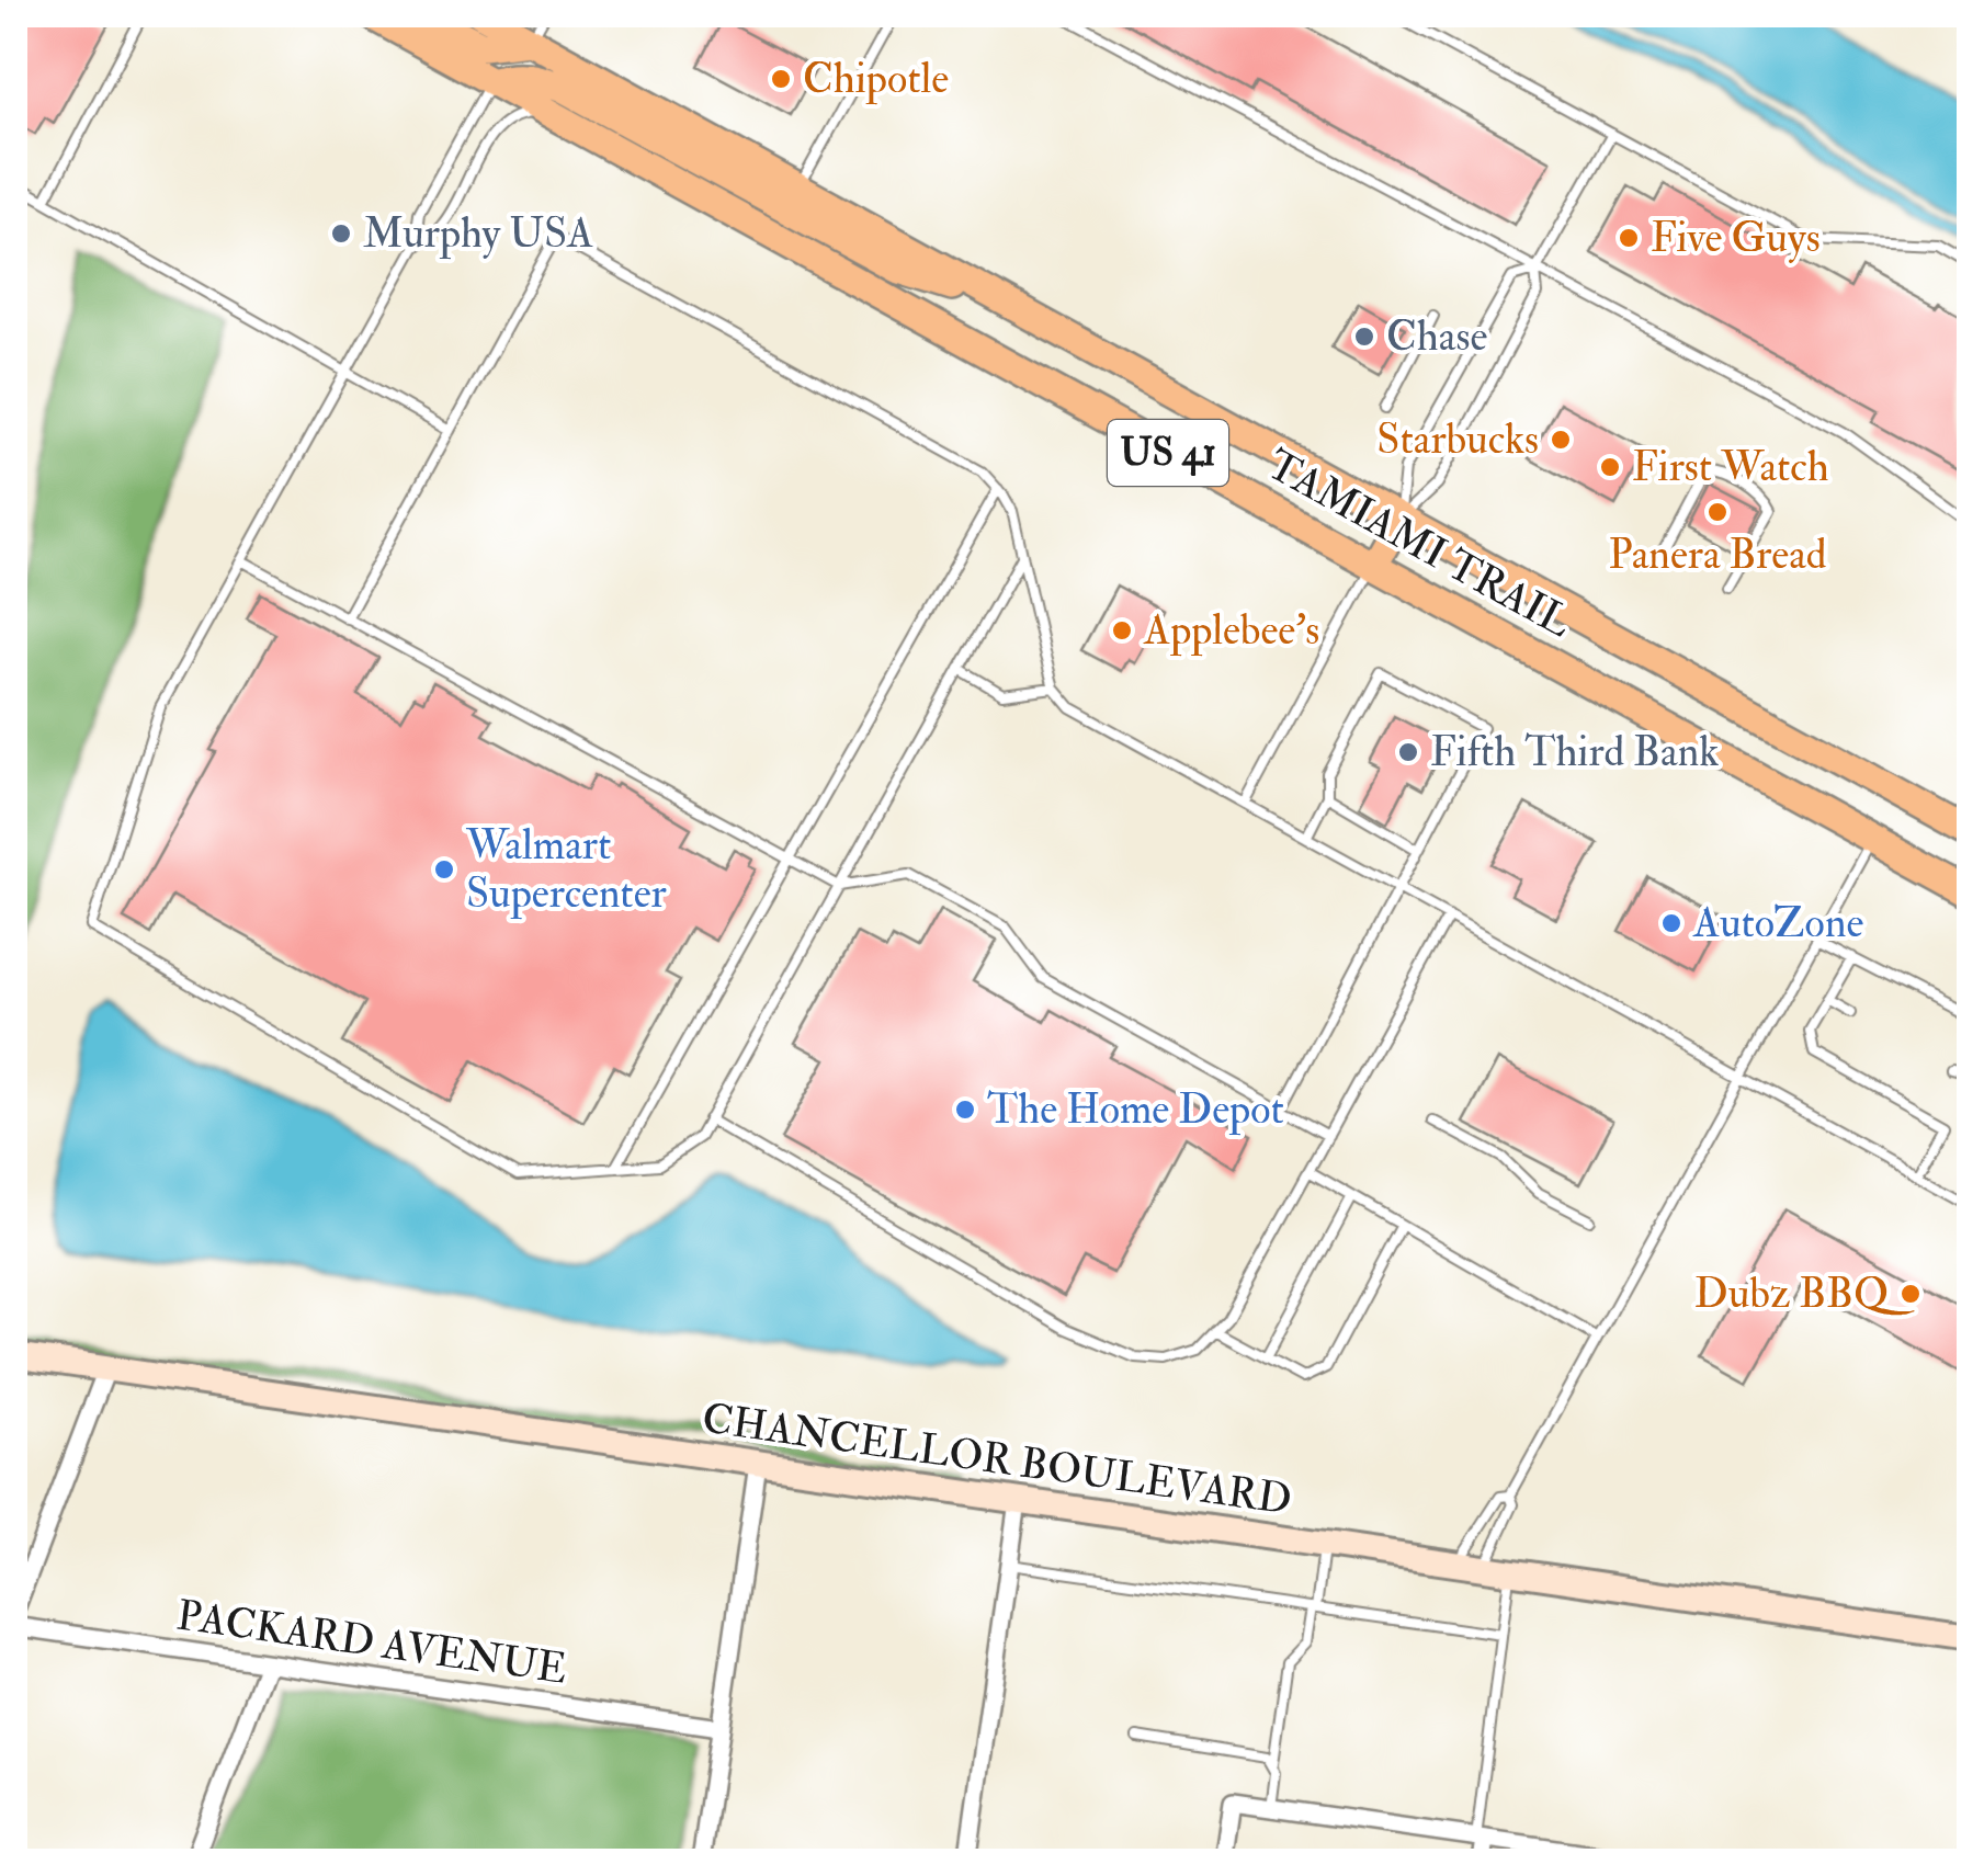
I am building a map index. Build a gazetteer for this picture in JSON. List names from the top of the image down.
{
  "streets": {
    "main road": ["US 41", "TAMIAMI TRAIL"],
    "street": ["CHANCELLOR BOULEVARD", "PACKARD AVENUE"]
  },
  "places": [
    "Chipotle",
    "Murphy USA",
    "Five Guys",
    "Chase",
    "Starbucks",
    "First Watch",
    "Panera Bread",
    "Applebee's",
    "Fifth Third Bank",
    "Walmart Supercenter",
    "AutoZone",
    "The Home Depot",
    "Dubz BBQ"
  ]
}
